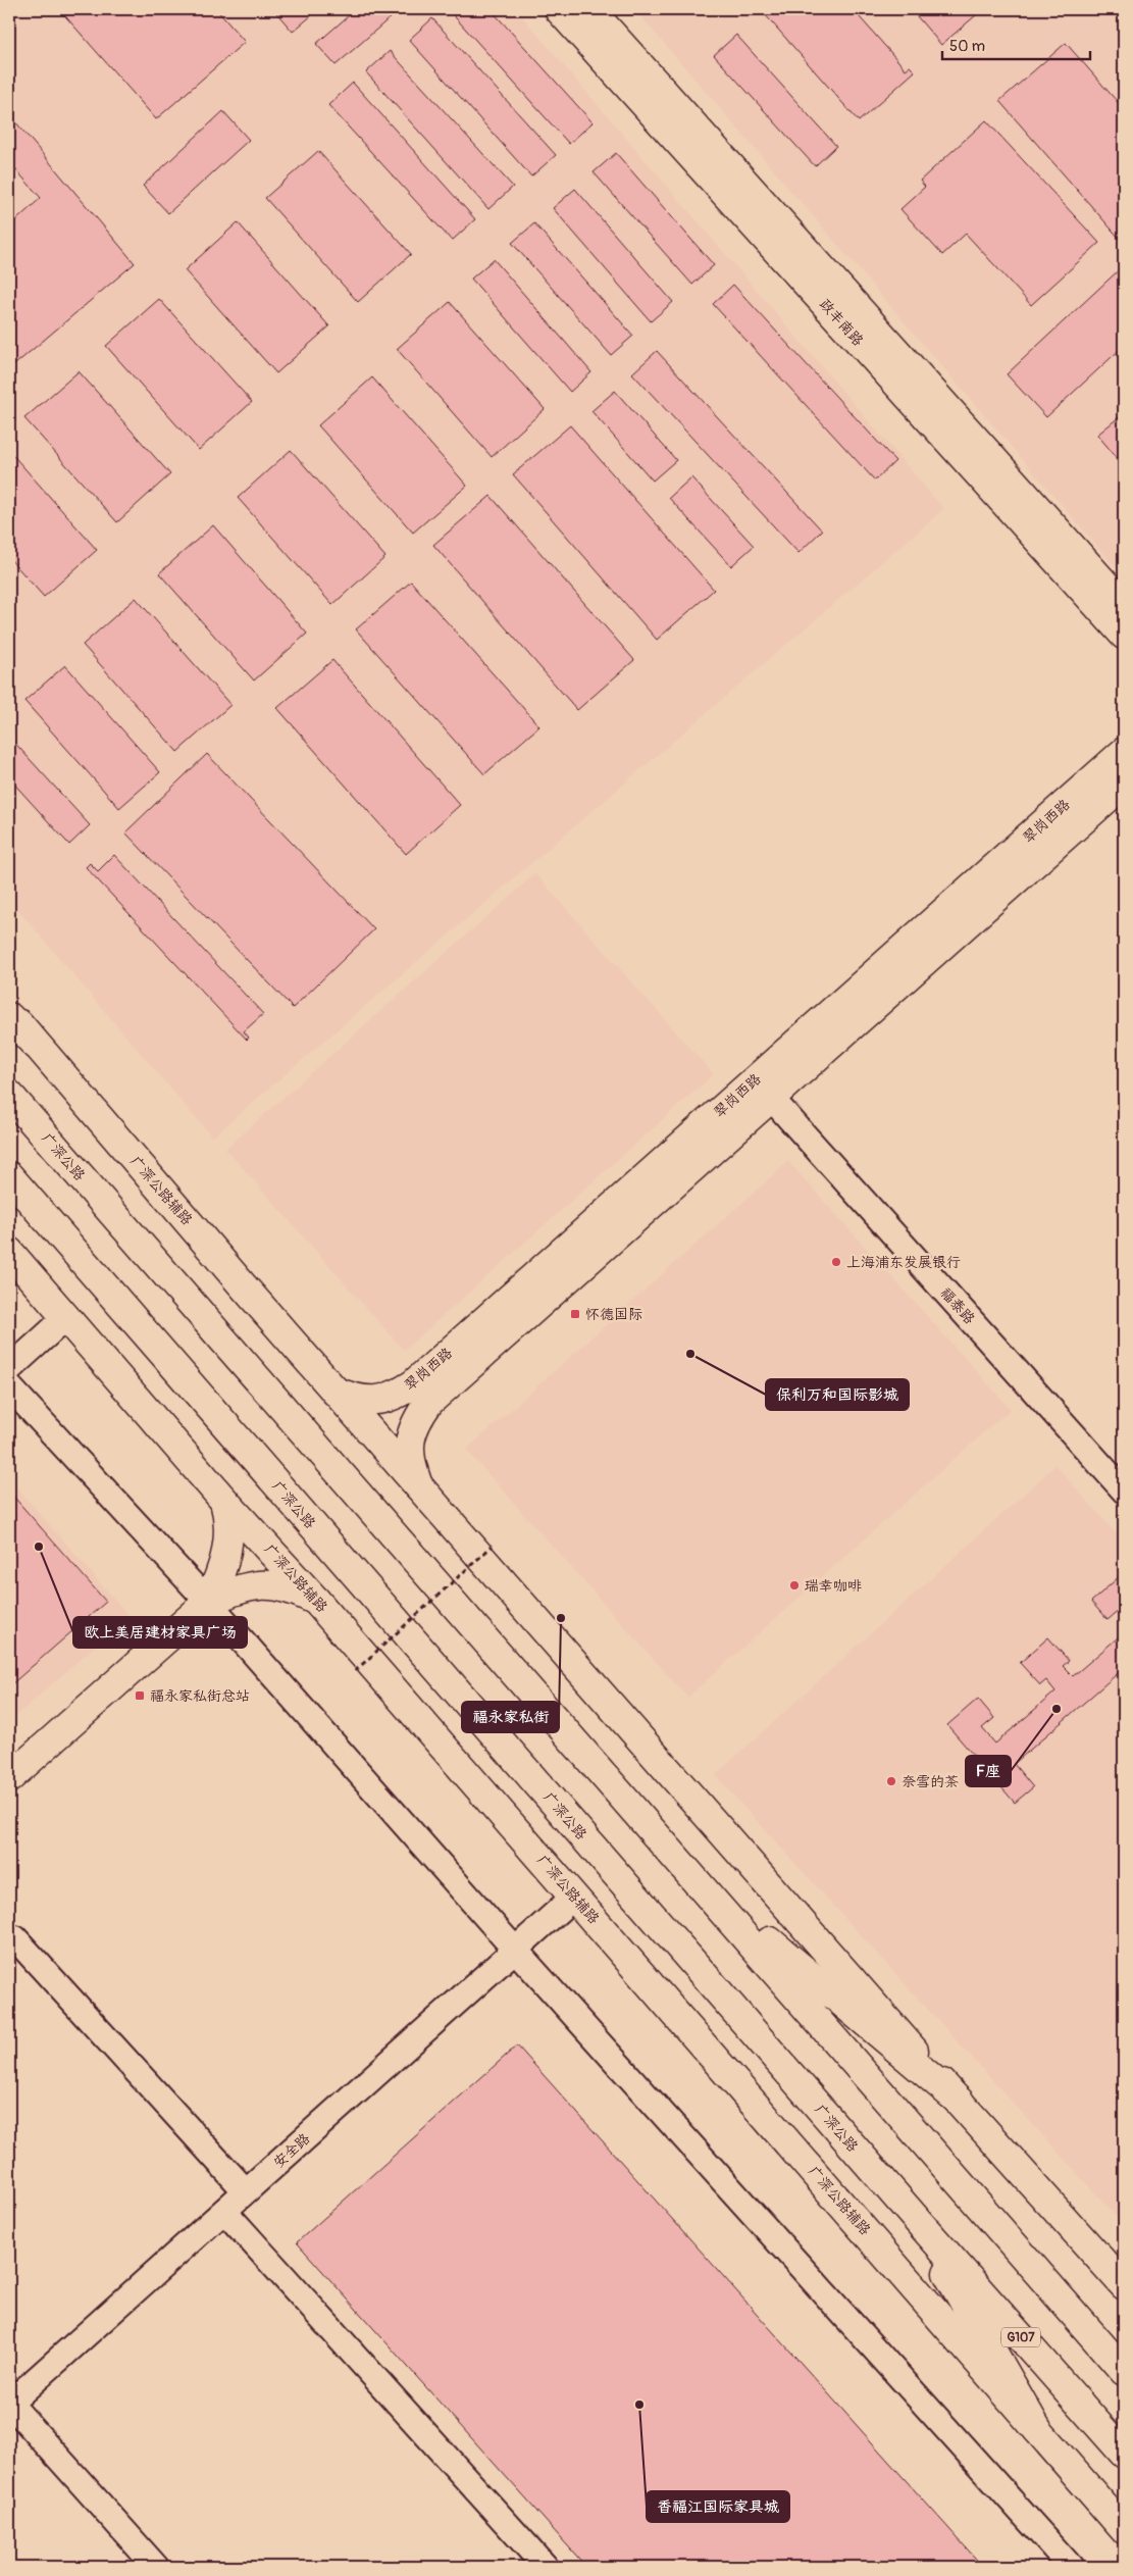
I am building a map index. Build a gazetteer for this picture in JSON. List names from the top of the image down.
{
  "streets": {
    "main road": [
      "政丰南路",
      "翠岗西路",
      "广深公路",
      "广深公路辅路",
      "G107"
    ],
    "street": ["福泰路", "安全路"]
  },
  "crossings": [
    ["翠岗西路", "广深公路辅路"],
    ["翠岗西路", "福泰路"],
    ["广深公路辅路", "安全路"]
  ],
  "places": {
    "other": [
      "上海浦东发展银行",
      "保利万和国际影城",
      "欧上美居建材家具广场",
      "瑞幸咖啡",
      "福永家私街",
      "F座",
      "奈雪的茶",
      "香福江国际家具城"
    ],
    "transit": ["怀德国际", "福永家私街总站"]
  },
  "scale_bar": "50 m"
}
